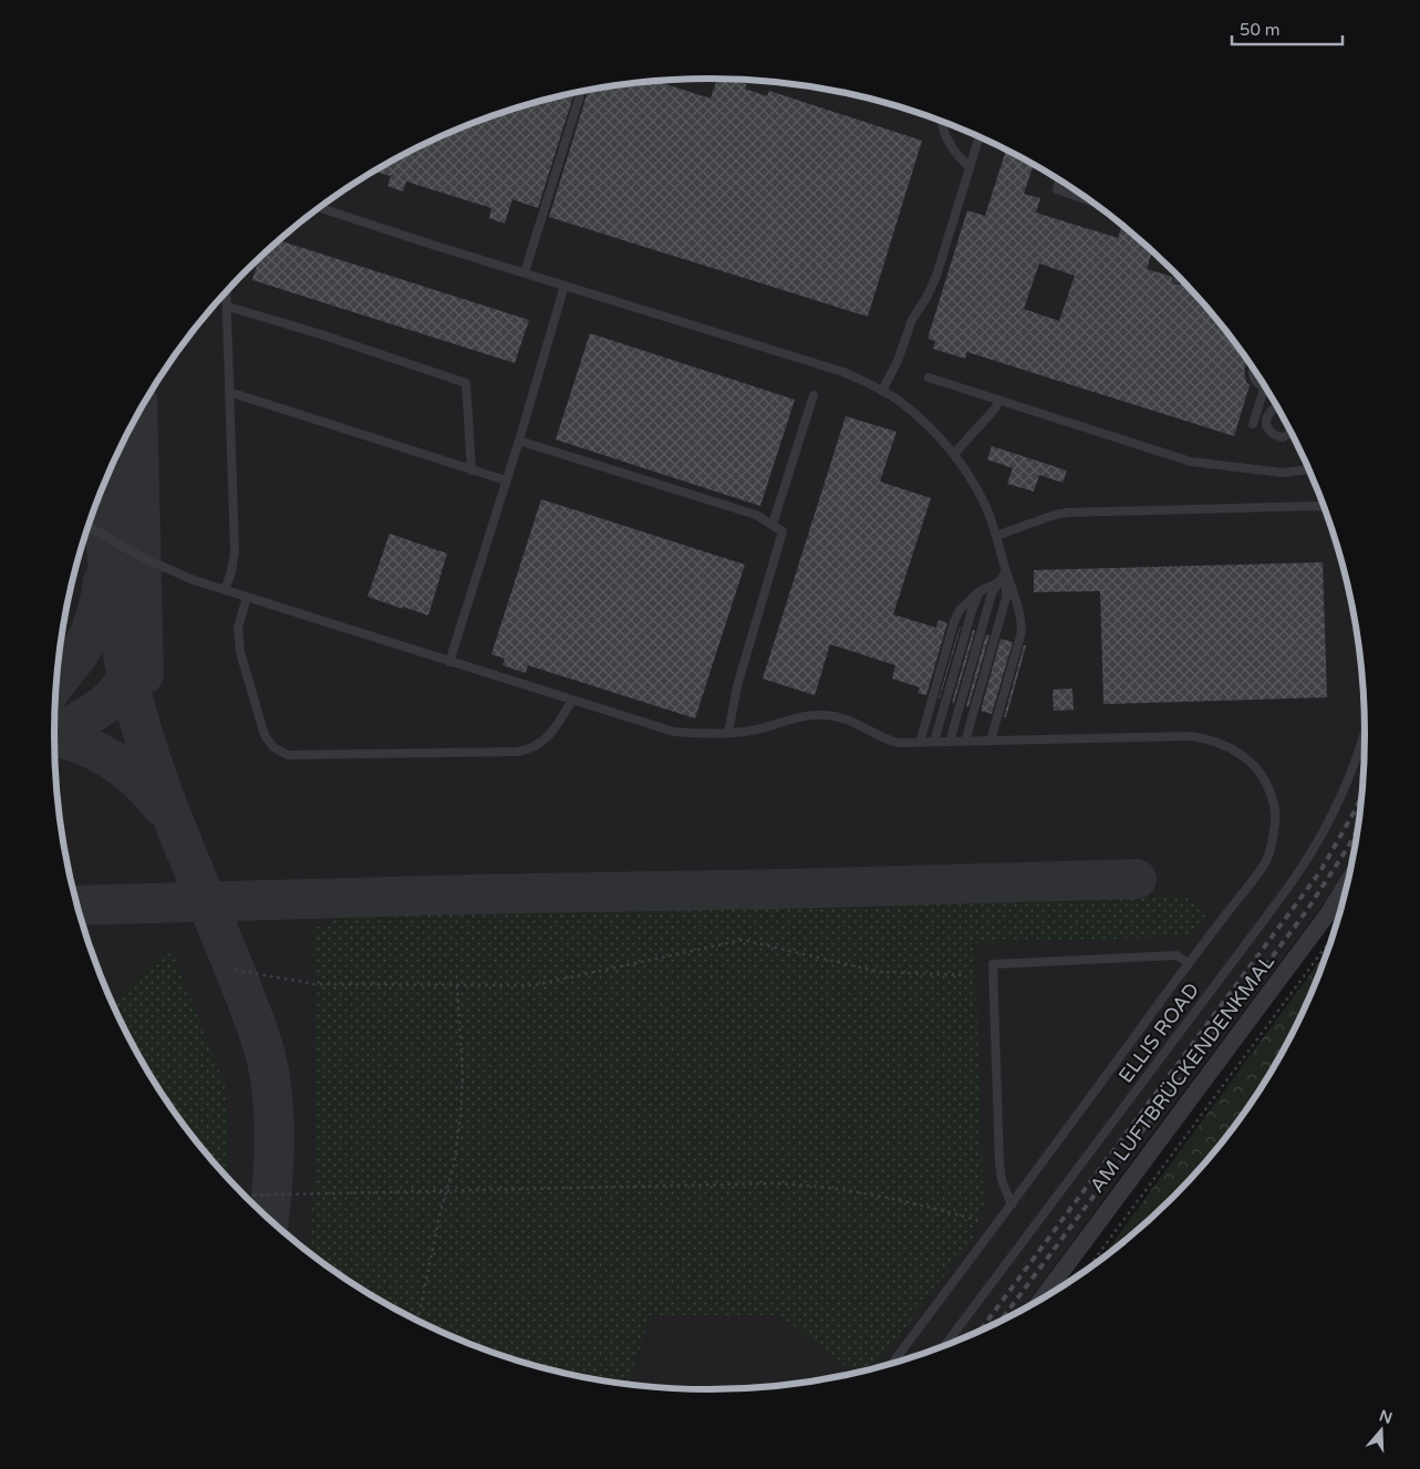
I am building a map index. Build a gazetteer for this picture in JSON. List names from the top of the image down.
{
  "streets": {
    "street": ["AM LUFTBRÜCKENDENKMAL"],
    "lane": ["ELLIS ROAD"]
  },
  "scale_bar": "50 m",
  "north": "top"
}
